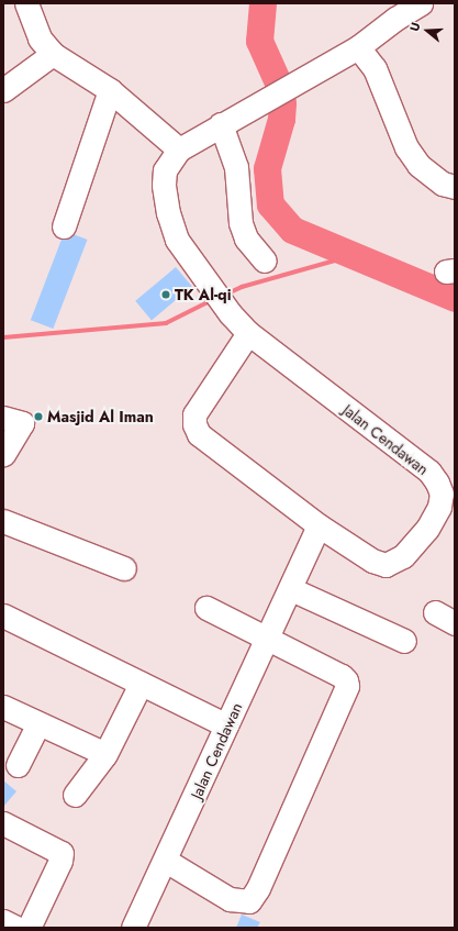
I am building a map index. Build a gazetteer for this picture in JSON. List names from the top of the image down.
{
  "streets": {
    "street": ["Jalan Cendawan"]
  },
  "places": ["TK Al-qi", "Masjid Al Iman"],
  "north": "left"
}
